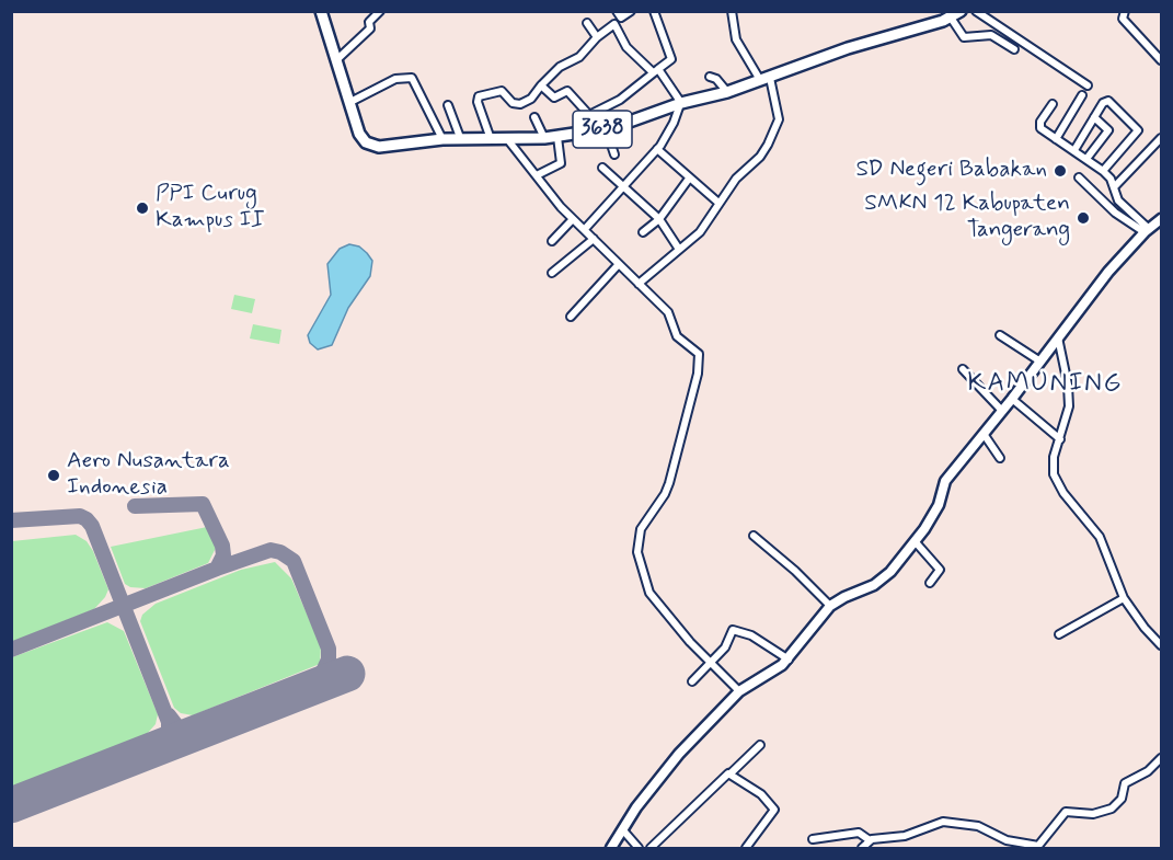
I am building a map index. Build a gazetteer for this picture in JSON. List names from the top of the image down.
{
  "streets": {
    "main road": ["3638"]
  },
  "districts": ["KAMUNING"],
  "places": [
    "SD Negeri Babakan",
    "PPI Curug Kampus II",
    "SMKN 12 Kabupaten Tangerang",
    "Aero Nusantara Indonesia"
  ]
}
